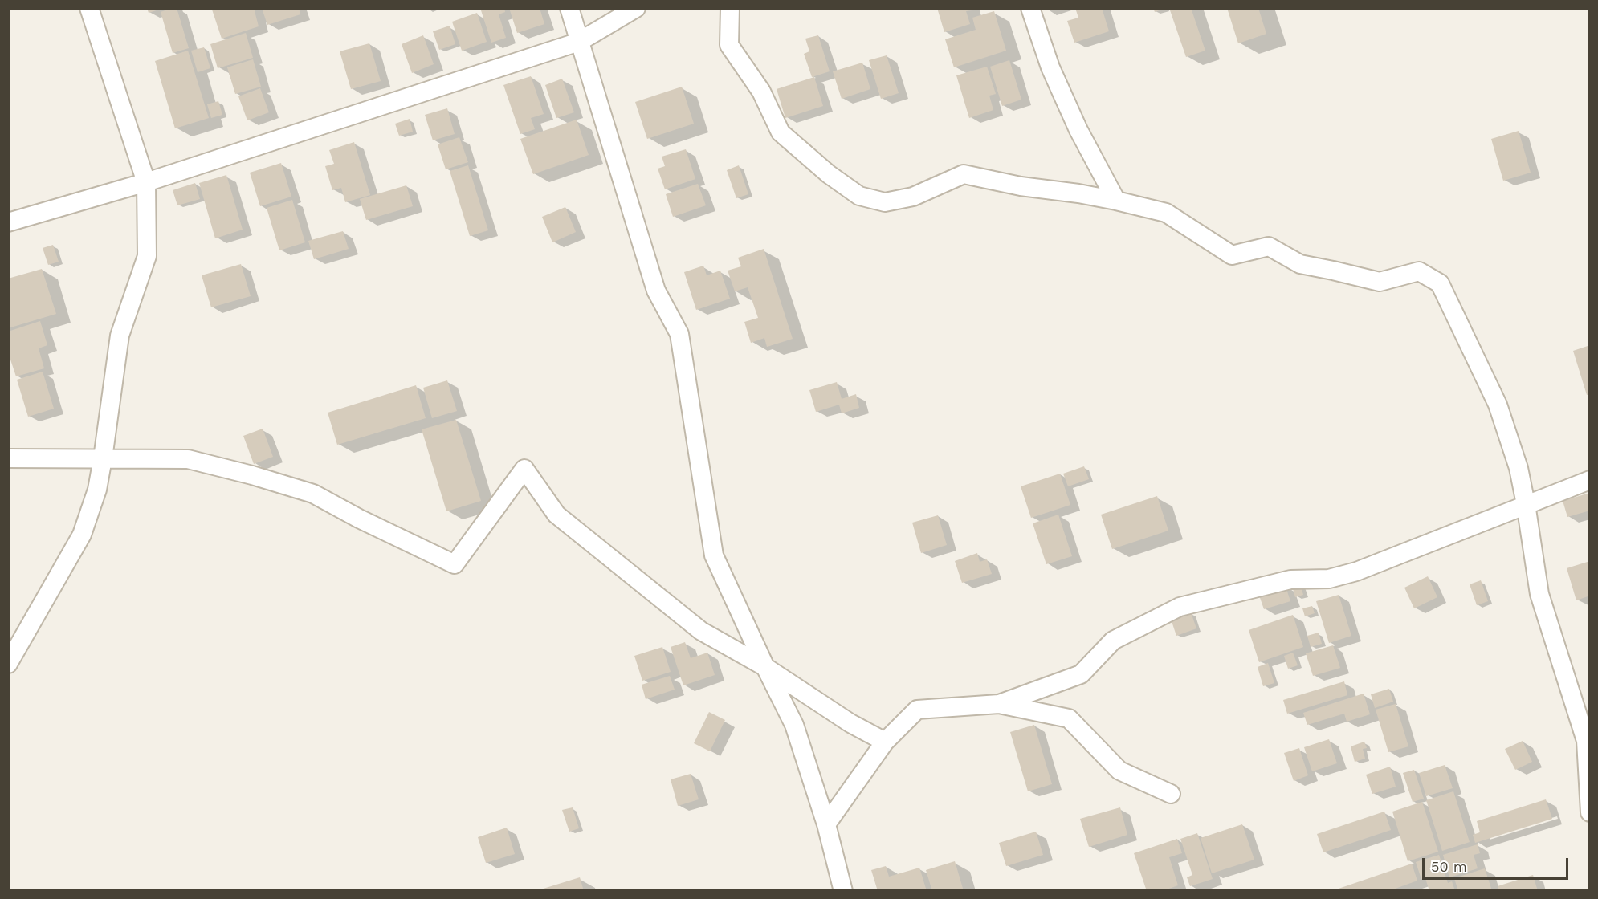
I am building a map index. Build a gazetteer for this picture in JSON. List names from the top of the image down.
{
  "scale_bar": "50 m"
}
